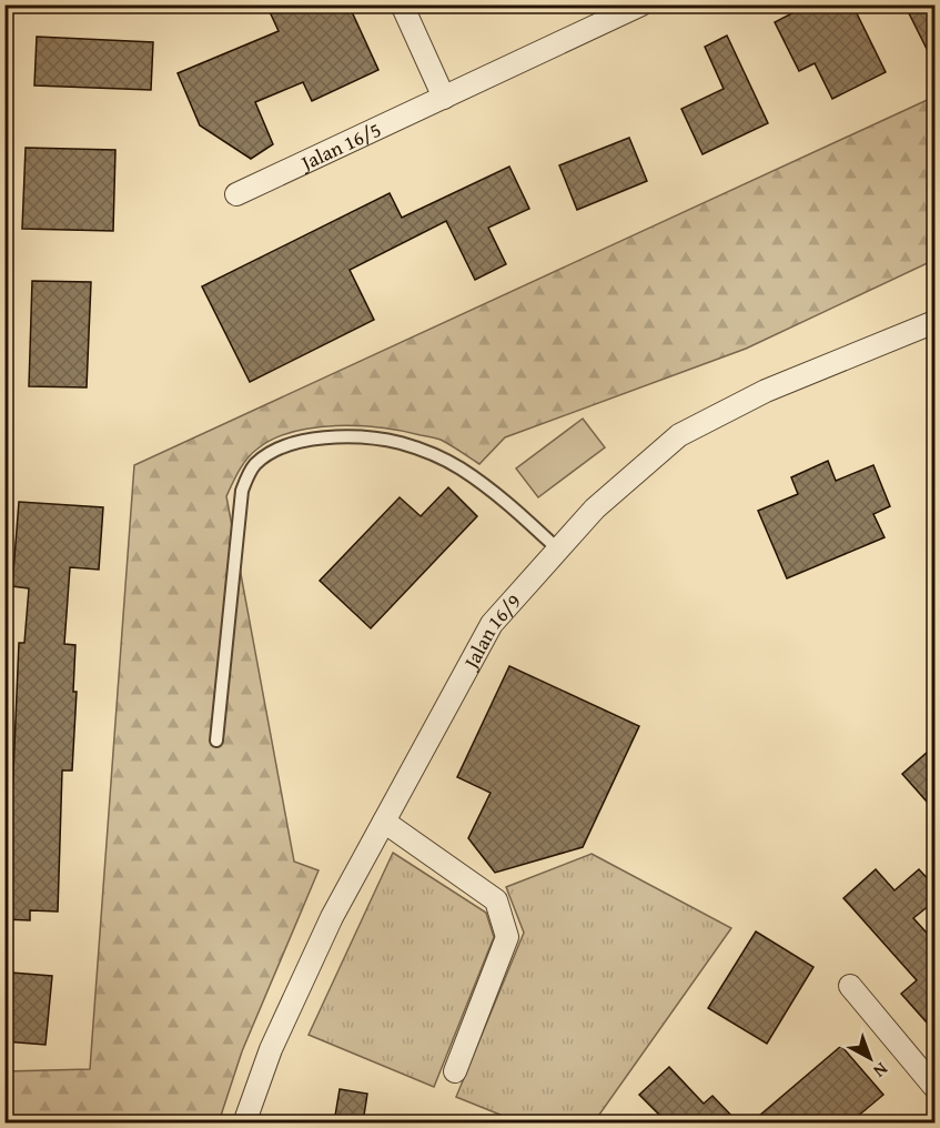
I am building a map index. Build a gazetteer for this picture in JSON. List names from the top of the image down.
{
  "streets": {
    "street": ["Jalan 16/5", "Jalan 16/9"]
  },
  "north": "bottom right"
}
